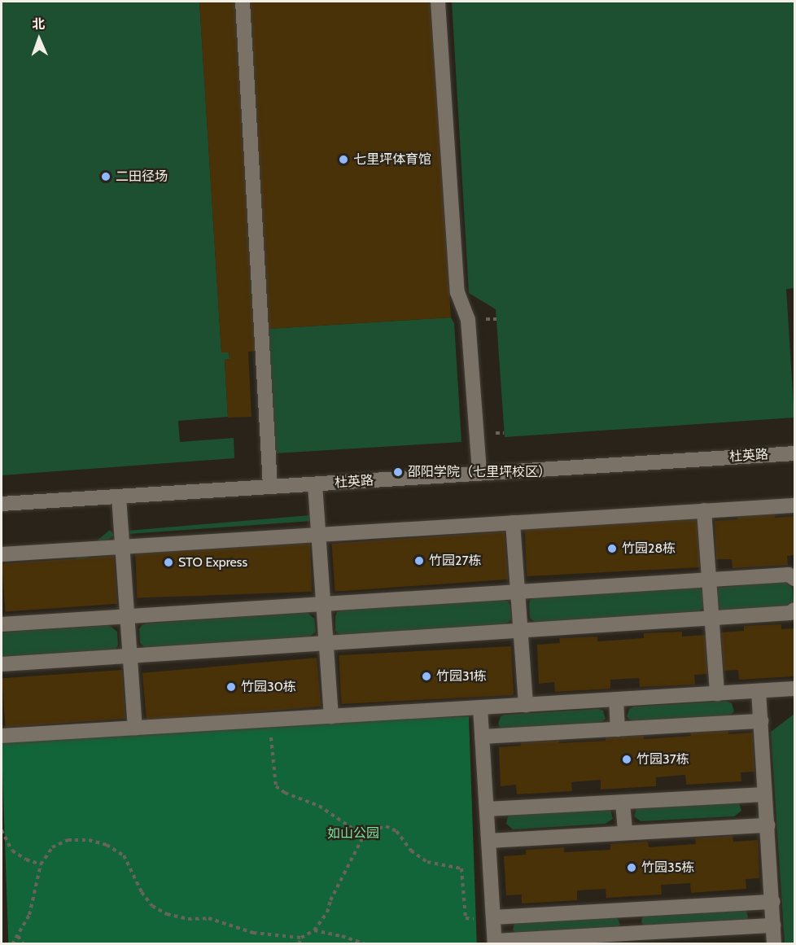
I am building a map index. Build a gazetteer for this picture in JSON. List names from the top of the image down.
{
  "streets": {
    "street": ["杜英路"]
  },
  "parks": ["如山公园"],
  "places": [
    "七里坪体育馆",
    "二田径场",
    "邵阳学院（七里坪校区）",
    "竹园28栋",
    "竹园27栋",
    "STO Express",
    "竹园31栋",
    "竹园30栋",
    "竹园37栋",
    "竹园35栋"
  ],
  "north": "top"
}
